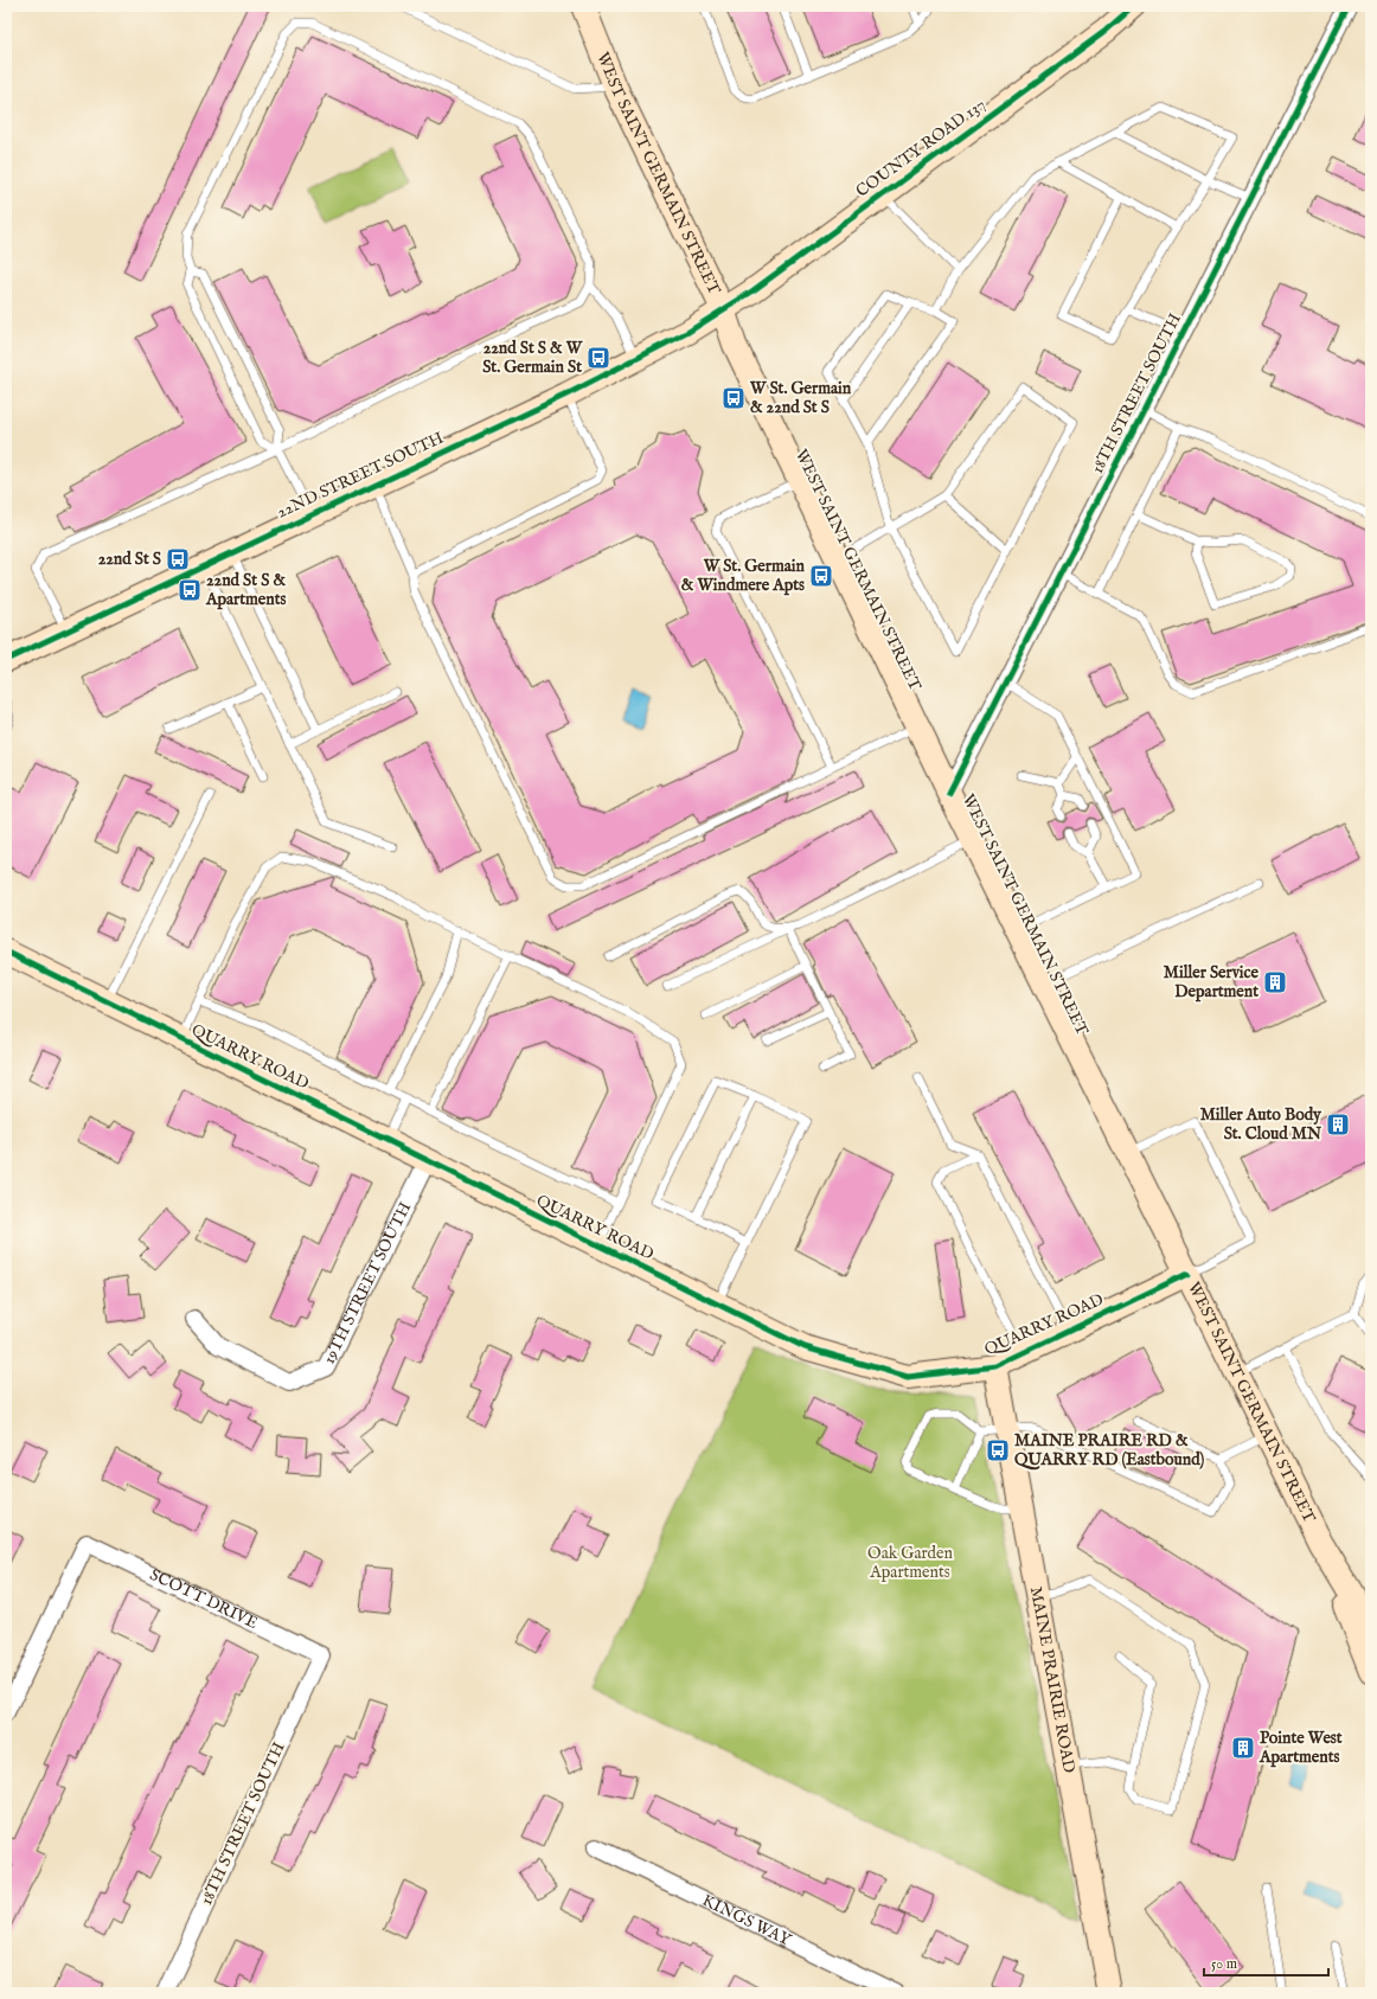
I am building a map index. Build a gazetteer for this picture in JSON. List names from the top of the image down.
{
  "streets": {
    "street": [
      "COUNTY ROAD 137",
      "WEST SAINT GERMAIN STREET",
      "18TH STREET SOUTH",
      "22ND STREET SOUTH",
      "QUARRY ROAD",
      "19TH STREET SOUTH",
      "SCOTT DRIVE",
      "MAINE PRAIRIE ROAD",
      "KINGS WAY"
    ]
  },
  "crossings": [
    ["COUNTY ROAD 137", "WEST SAINT GERMAIN STREET"],
    ["COUNTY ROAD 137", "22ND STREET SOUTH"],
    ["WEST SAINT GERMAIN STREET", "18TH STREET SOUTH"],
    ["WEST SAINT GERMAIN STREET", "22ND STREET SOUTH"],
    ["WEST SAINT GERMAIN STREET", "QUARRY ROAD"],
    ["18TH STREET SOUTH", "SCOTT DRIVE"],
    ["QUARRY ROAD", "19TH STREET SOUTH"],
    ["QUARRY ROAD", "MAINE PRAIRIE ROAD"]
  ],
  "parks": ["Oak Garden Apartments"],
  "places": {
    "bus stop": [
      "22nd St S & W St. Germain St",
      "W St. Germain & 22nd St S",
      "22nd St S",
      "W St. Germain & Windmere Apts",
      "22nd St S & Apartments",
      "MAINE PRAIRE RD & QUARRY RD (Eastbound)"
    ],
    "building": ["Miller Service Department", "Miller Auto Body St. Cloud MN", "Pointe West Apartments"]
  },
  "scale_bar": "50 m"
}
